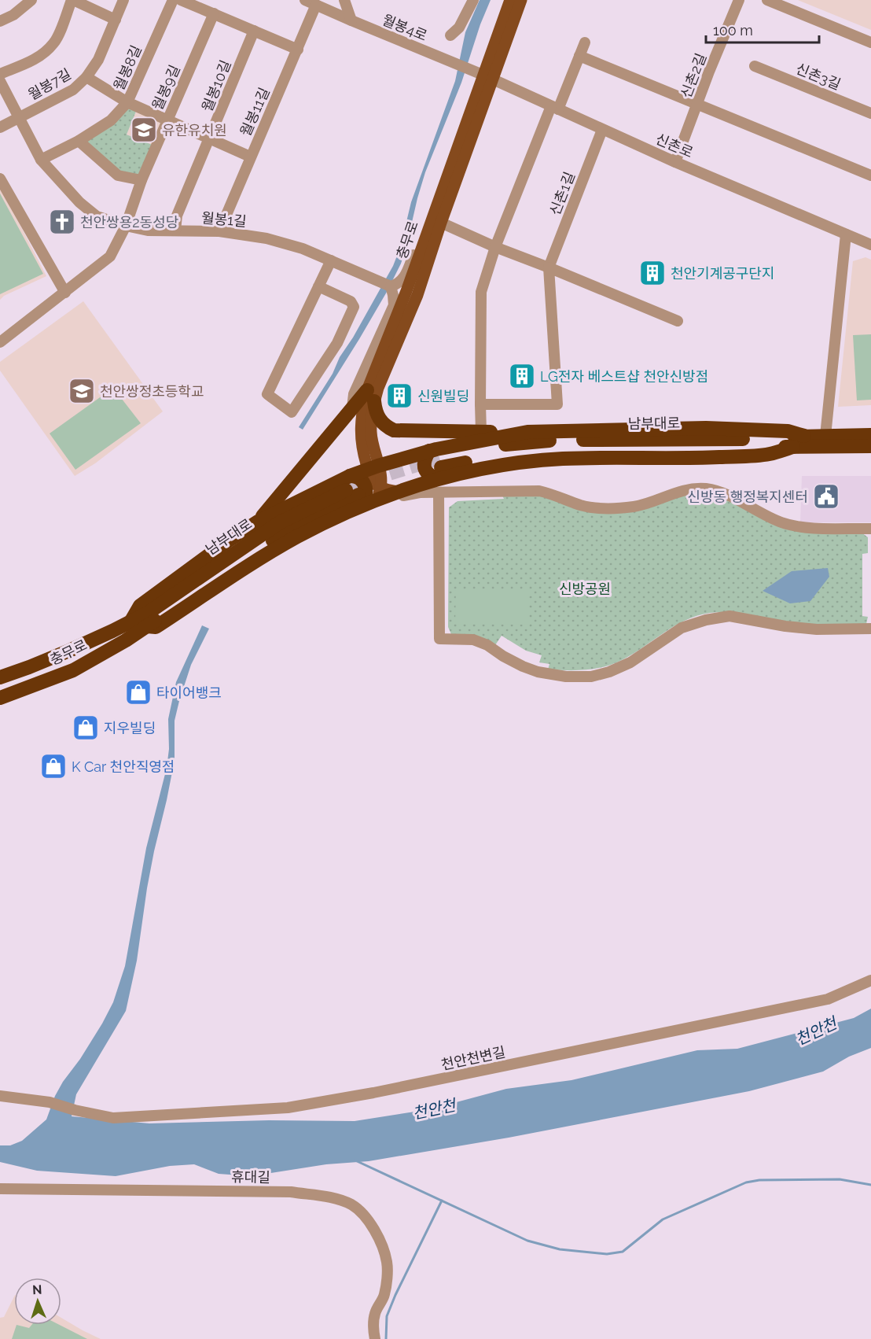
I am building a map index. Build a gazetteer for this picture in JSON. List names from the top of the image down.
{
  "streets": {
    "highway": ["충무로", "남부대로"],
    "street": [
      "월봉4로",
      "월봉8길",
      "신촌2길",
      "신촌3길",
      "월봉7길",
      "월봉10길",
      "월봉9길",
      "월봉11길",
      "신촌로",
      "신촌1길",
      "월봉1길",
      "천안천변길",
      "휴대길"
    ]
  },
  "crossings": [
    ["월봉4로", "월봉11길"],
    ["월봉4로", "신촌로"],
    ["월봉4로", "충무로"],
    ["월봉8길", "월봉1길"],
    ["신촌2길", "신촌로"],
    ["월봉7길", "월봉1길"],
    ["월봉10길", "월봉1길"],
    ["월봉9길", "월봉1길"],
    ["월봉11길", "월봉1길"],
    ["신촌로", "신촌1길"],
    ["신촌로", "충무로"],
    ["충무로", "남부대로"]
  ],
  "water": ["천안천"],
  "parks": ["신방공원"],
  "places": {
    "school or university": ["유한유치원", "천안쌍정초등학교"],
    "church": ["천안쌍용2동성당"],
    "building": ["천안기계공구단지", "LG전자 베스트샵 천안신방점", "신원빌딩"],
    "public building": ["신방동 행정복지센터"],
    "shop": ["타이어뱅크", "지우빌딩", "K Car 천안직영점"]
  },
  "scale_bar": "100 m",
  "north": "top"
}
